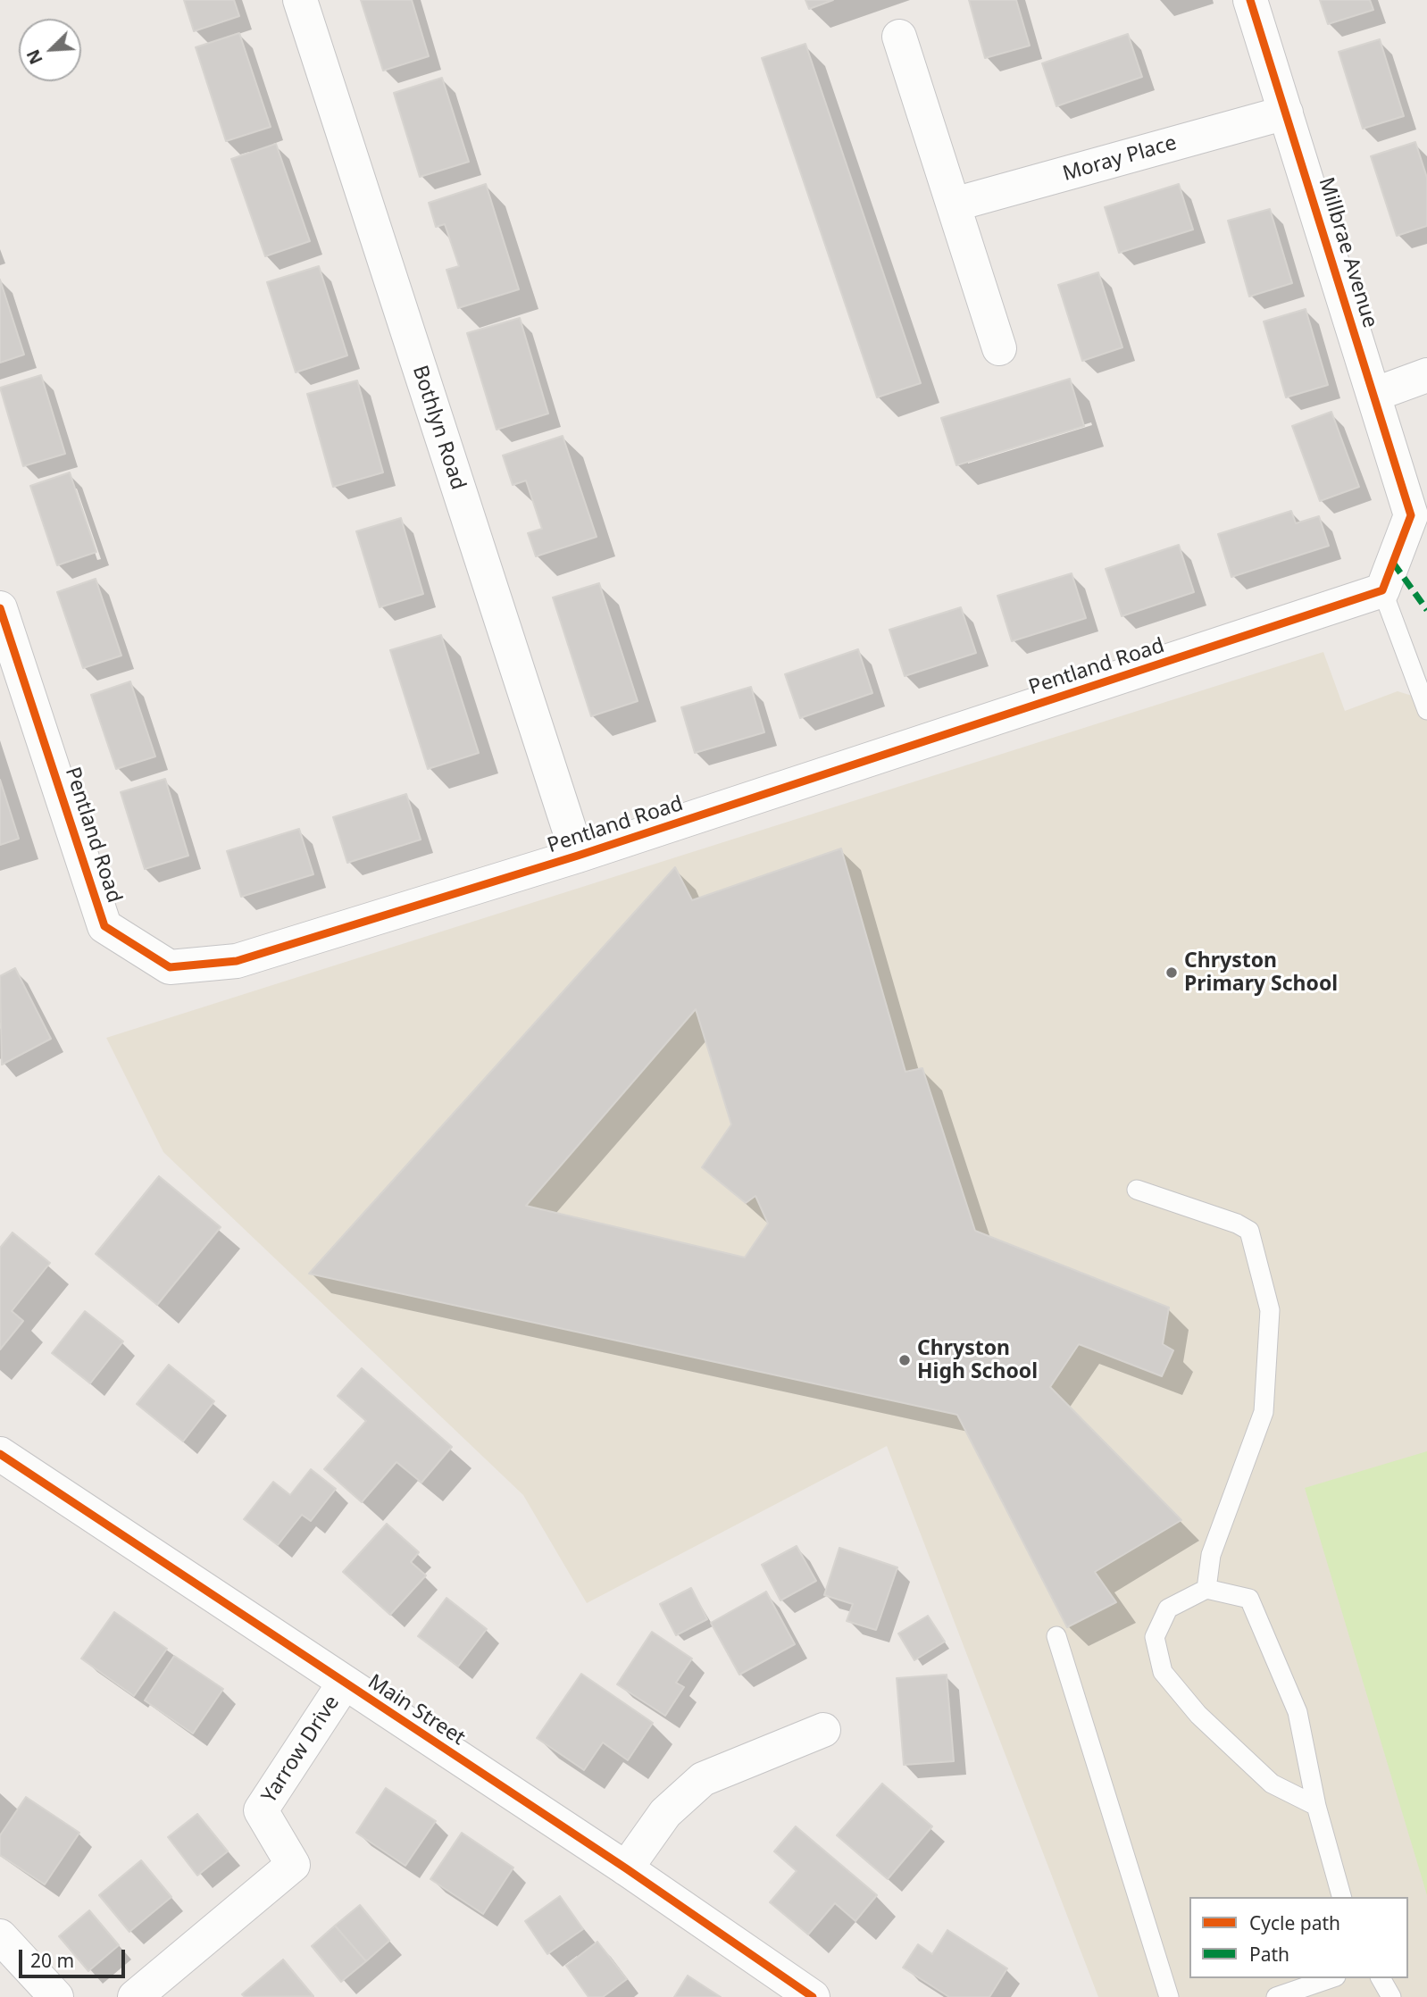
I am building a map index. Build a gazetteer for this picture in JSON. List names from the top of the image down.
{
  "streets": {
    "street": [
      "Moray Place",
      "Millbrae Avenue",
      "Bothlyn Road",
      "Pentland Road",
      "Main Street",
      "Yarrow Drive"
    ]
  },
  "crossings": [
    ["Moray Place", "Millbrae Avenue"],
    ["Millbrae Avenue", "Pentland Road"],
    ["Bothlyn Road", "Pentland Road"],
    ["Main Street", "Yarrow Drive"]
  ],
  "places": ["Chryston Primary School", "Chryston High School"],
  "legend": ["Cycle path", "Path"],
  "scale_bar": "20 m",
  "north": "bottom left"
}
